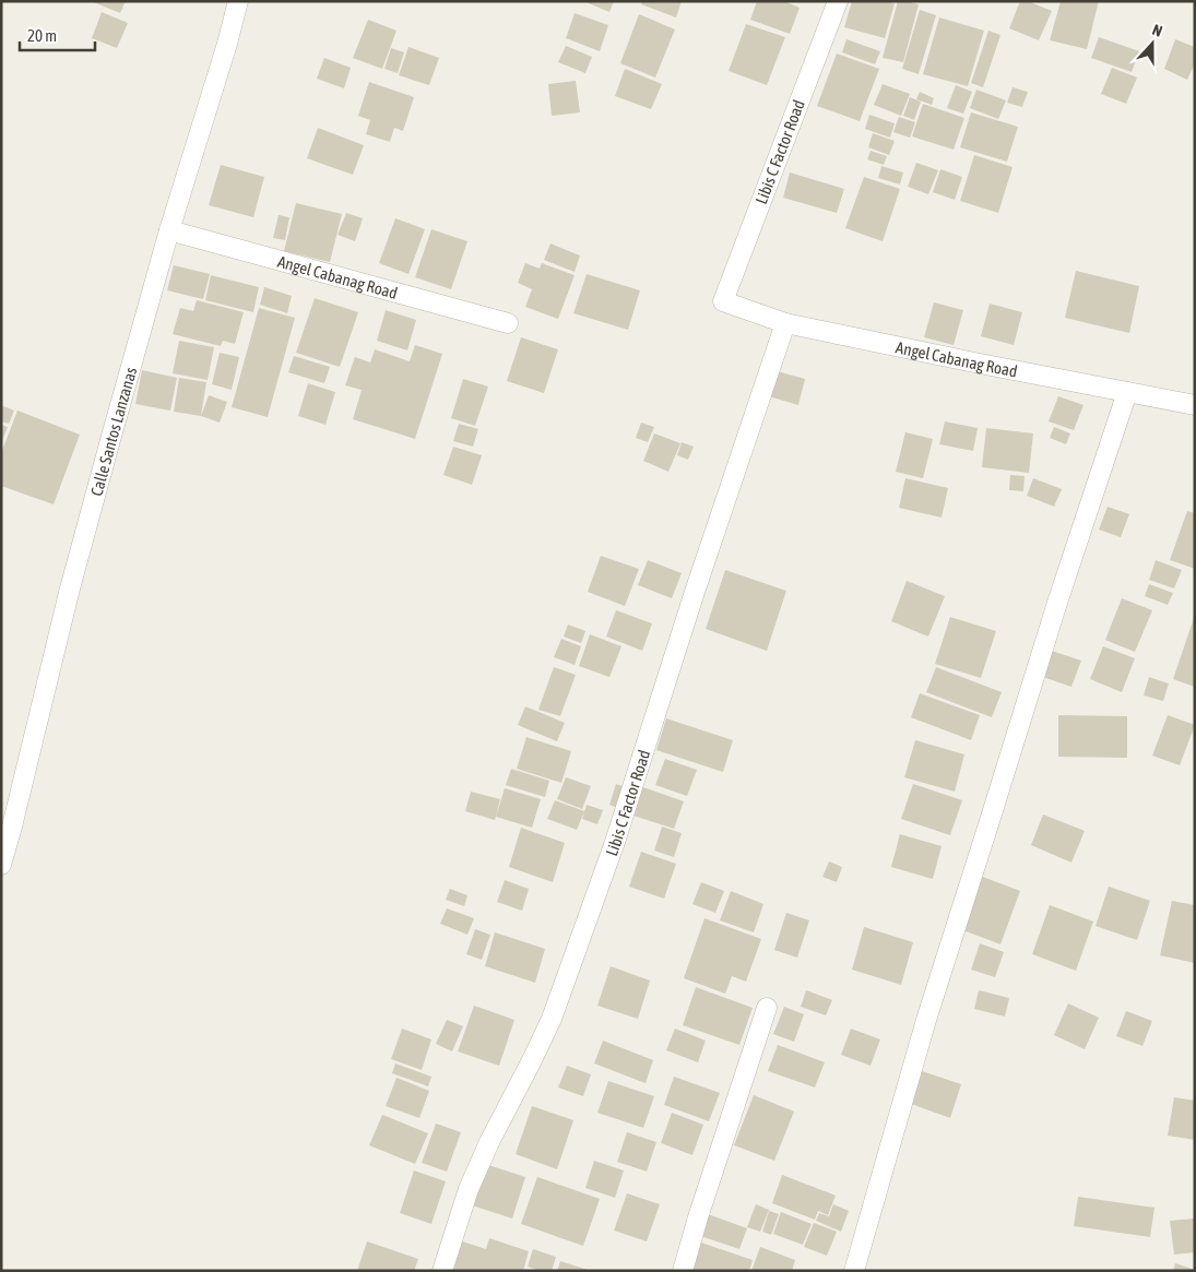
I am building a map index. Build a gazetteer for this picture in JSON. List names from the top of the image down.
{
  "streets": {
    "street": ["Libis C Factor Road", "Angel Cabanag Road", "Calle Santos Lanzanas"]
  },
  "crossings": [
    ["Libis C Factor Road", "Angel Cabanag Road"],
    ["Angel Cabanag Road", "Calle Santos Lanzanas"]
  ],
  "scale_bar": "20 m",
  "north": "top"
}
